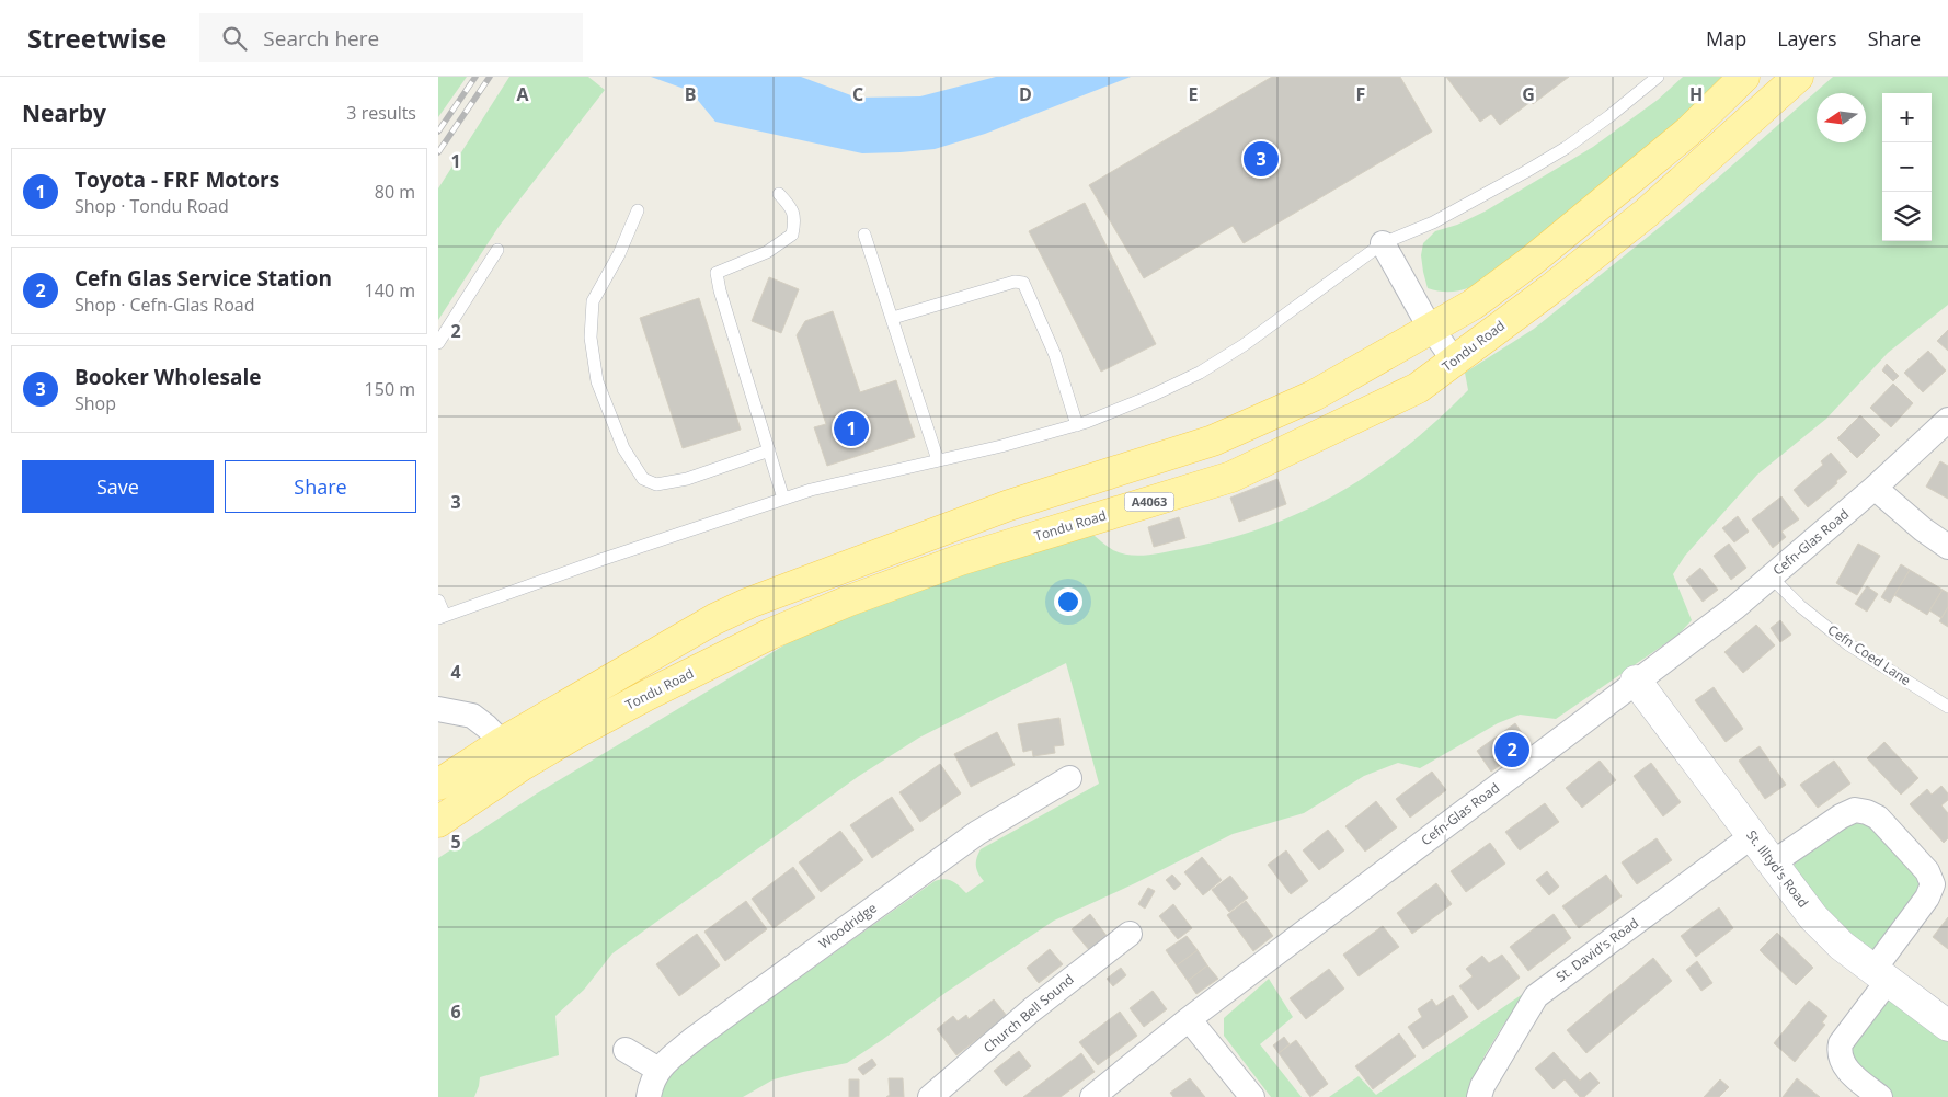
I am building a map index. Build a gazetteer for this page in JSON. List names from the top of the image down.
{
  "streets": {
    "main road": ["Tondu Road", "A4063"],
    "street": [
      "Cefn-Glas Road",
      "St. Illtyd's Road",
      "Woodridge",
      "St. David's Road",
      "Church Bell Sound"
    ],
    "lane": ["Cefn Coed Lane"]
  },
  "crossings": [
    ["Cefn-Glas Road", "Cefn Coed Lane"],
    ["Cefn-Glas Road", "St. Illtyd's Road"],
    ["St. Illtyd's Road", "St. David's Road"]
  ],
  "north": "left",
  "page": {
    "header": "Streetwise",
    "search": "Search here",
    "nav": ["Map", "Layers", "Share"],
    "heading": ["Nearby", "3 results"],
    "map_buttons": ["+", "−"],
    "pins": ["3", "1", "2"],
    "list": [
      {
        "mark": "1",
        "name": "Toyota - FRF Motors",
        "note": "Shop · Tondu Road",
        "value": "80 m"
      },
      {
        "mark": "2",
        "name": "Cefn Glas Service Station",
        "note": "Shop · Cefn-Glas Road",
        "value": "140 m"
      },
      {
        "mark": "3",
        "name": "Booker Wholesale",
        "note": "Shop",
        "value": "150 m"
      }
    ],
    "buttons": ["Save", "Share"]
  },
  "grid": {
    "columns": [
      "A",
      "B",
      "C",
      "D",
      "E",
      "F",
      "G",
      "H"
    ],
    "rows": [
      "1",
      "2",
      "3",
      "4",
      "5",
      "6"
    ]
  }
}
